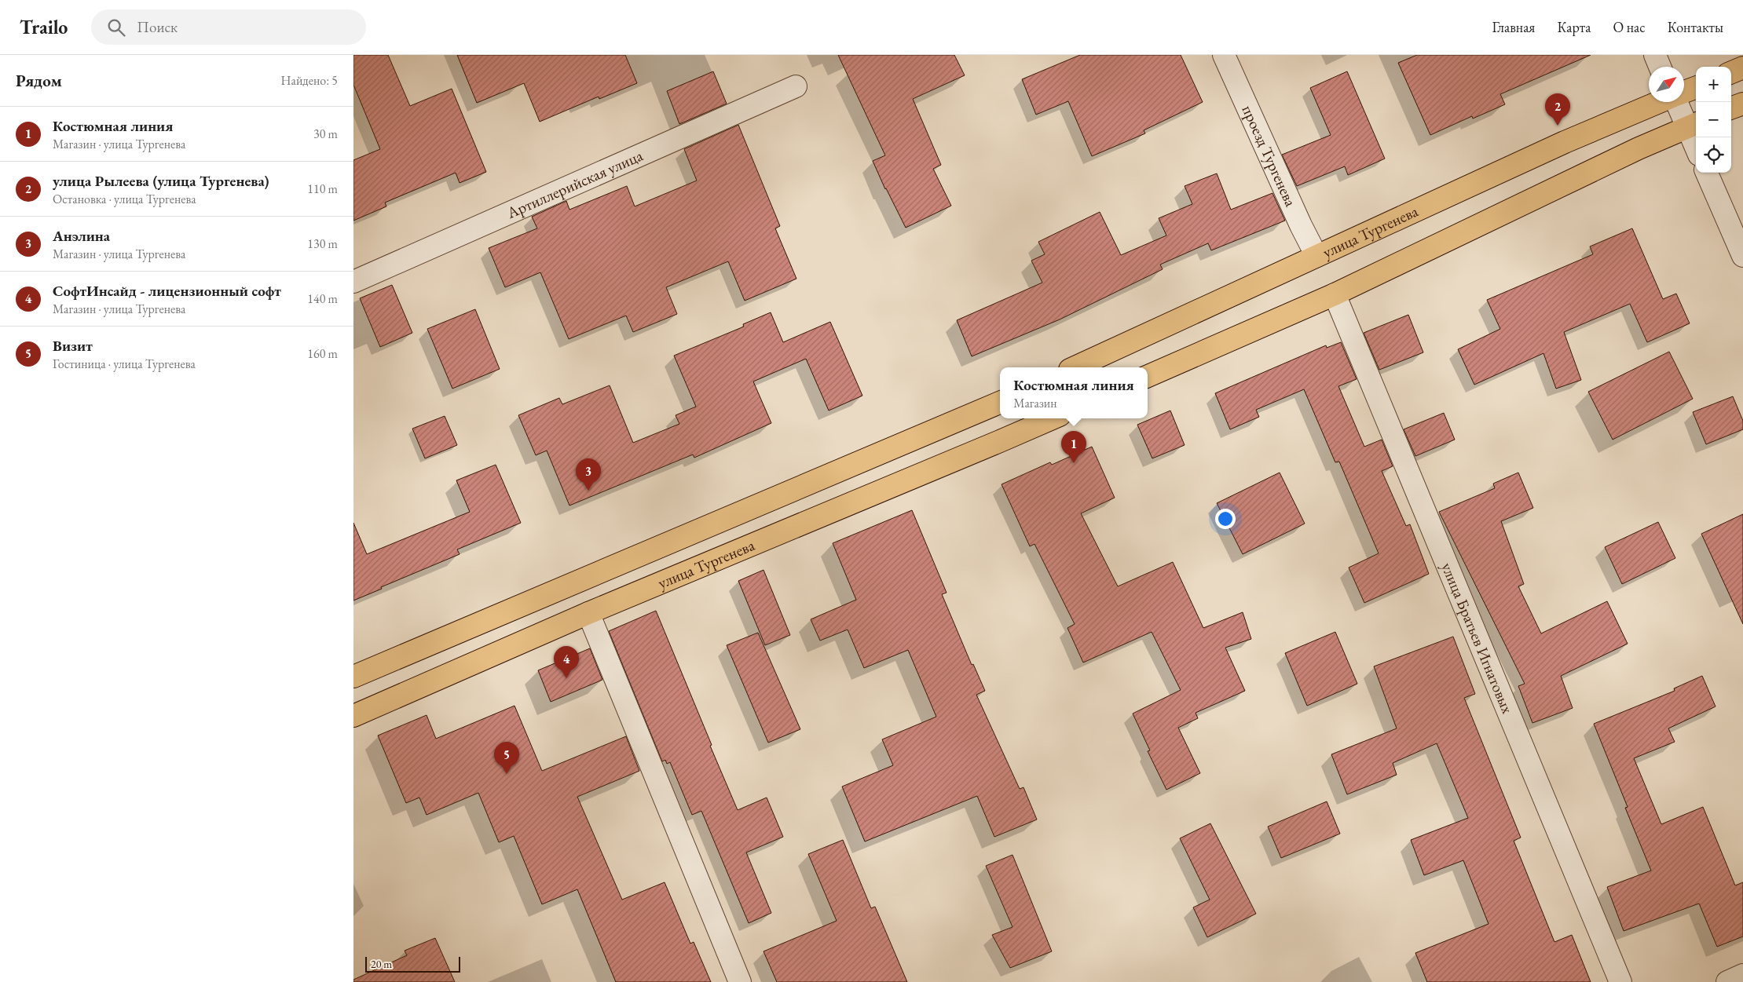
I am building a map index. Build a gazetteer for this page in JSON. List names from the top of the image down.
{
  "streets": {
    "highway": ["улица Тургенева"],
    "street": ["проезд Тургенева", "Артиллерийская улица", "улица Братьев Игнатовых"]
  },
  "crossings": [
    ["проезд Тургенева", "улица Тургенева"]
  ],
  "scale_bar": "20 m",
  "north": "top right",
  "page": {
    "header": "Trailo",
    "search": "Поиск",
    "nav": [
      "Главная",
      "Карта",
      "О нас",
      "Контакты"
    ],
    "heading": ["Рядом", "Найдено: 5"],
    "map_buttons": ["+", "−"],
    "pins": [
      "2",
      "1",
      "3",
      "4",
      "5"
    ],
    "list": [
      {
        "mark": "1",
        "name": "Костюмная линия",
        "note": "Магазин · улица Тургенева",
        "value": "30 m"
      },
      {
        "mark": "2",
        "name": "улица Рылеева (улица Тургенева)",
        "note": "Остановка · улица Тургенева",
        "value": "110 m"
      },
      {
        "mark": "3",
        "name": "Анэлина",
        "note": "Магазин · улица Тургенева",
        "value": "130 m"
      },
      {
        "mark": "4",
        "name": "СофтИнсайд - лицензионный софт",
        "note": "Магазин · улица Тургенева",
        "value": "140 m"
      },
      {
        "mark": "5",
        "name": "Визит",
        "note": "Гостиница · улица Тургенева",
        "value": "160 m"
      }
    ],
    "popup": ["Костюмная линия", "Магазин"],
    "scale": "20 m"
  }
}
